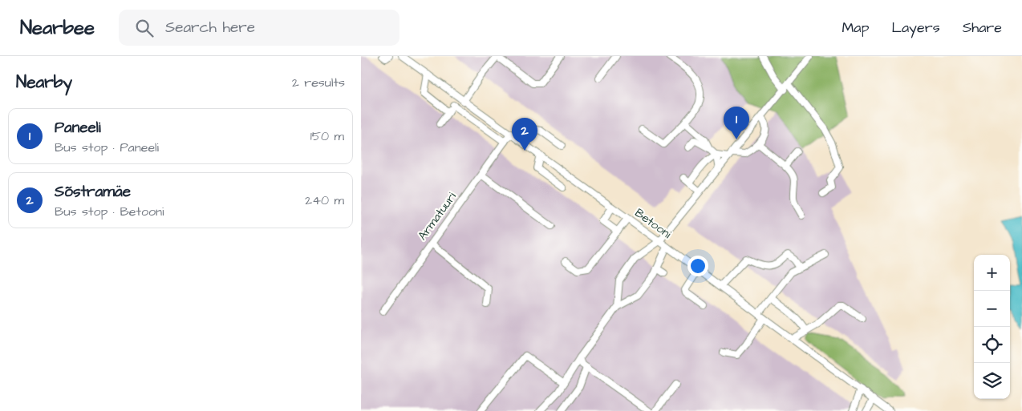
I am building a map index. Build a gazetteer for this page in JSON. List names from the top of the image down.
{
  "streets": {
    "street": ["Armatuuri", "Betooni"]
  },
  "crossings": [
    ["Armatuuri", "Betooni"]
  ],
  "page": {
    "header": "Nearbee",
    "search": "Search here",
    "nav": ["Map", "Layers", "Share"],
    "heading": ["Nearby", "2 results"],
    "pins": ["1", "2"],
    "list": [
      {
        "mark": "1",
        "name": "Paneeli",
        "note": "Bus stop · Paneeli",
        "value": "150 m"
      },
      {
        "mark": "2",
        "name": "Sõstramäe",
        "note": "Bus stop · Betooni",
        "value": "240 m"
      }
    ],
    "map_buttons": ["+", "−"]
  }
}
